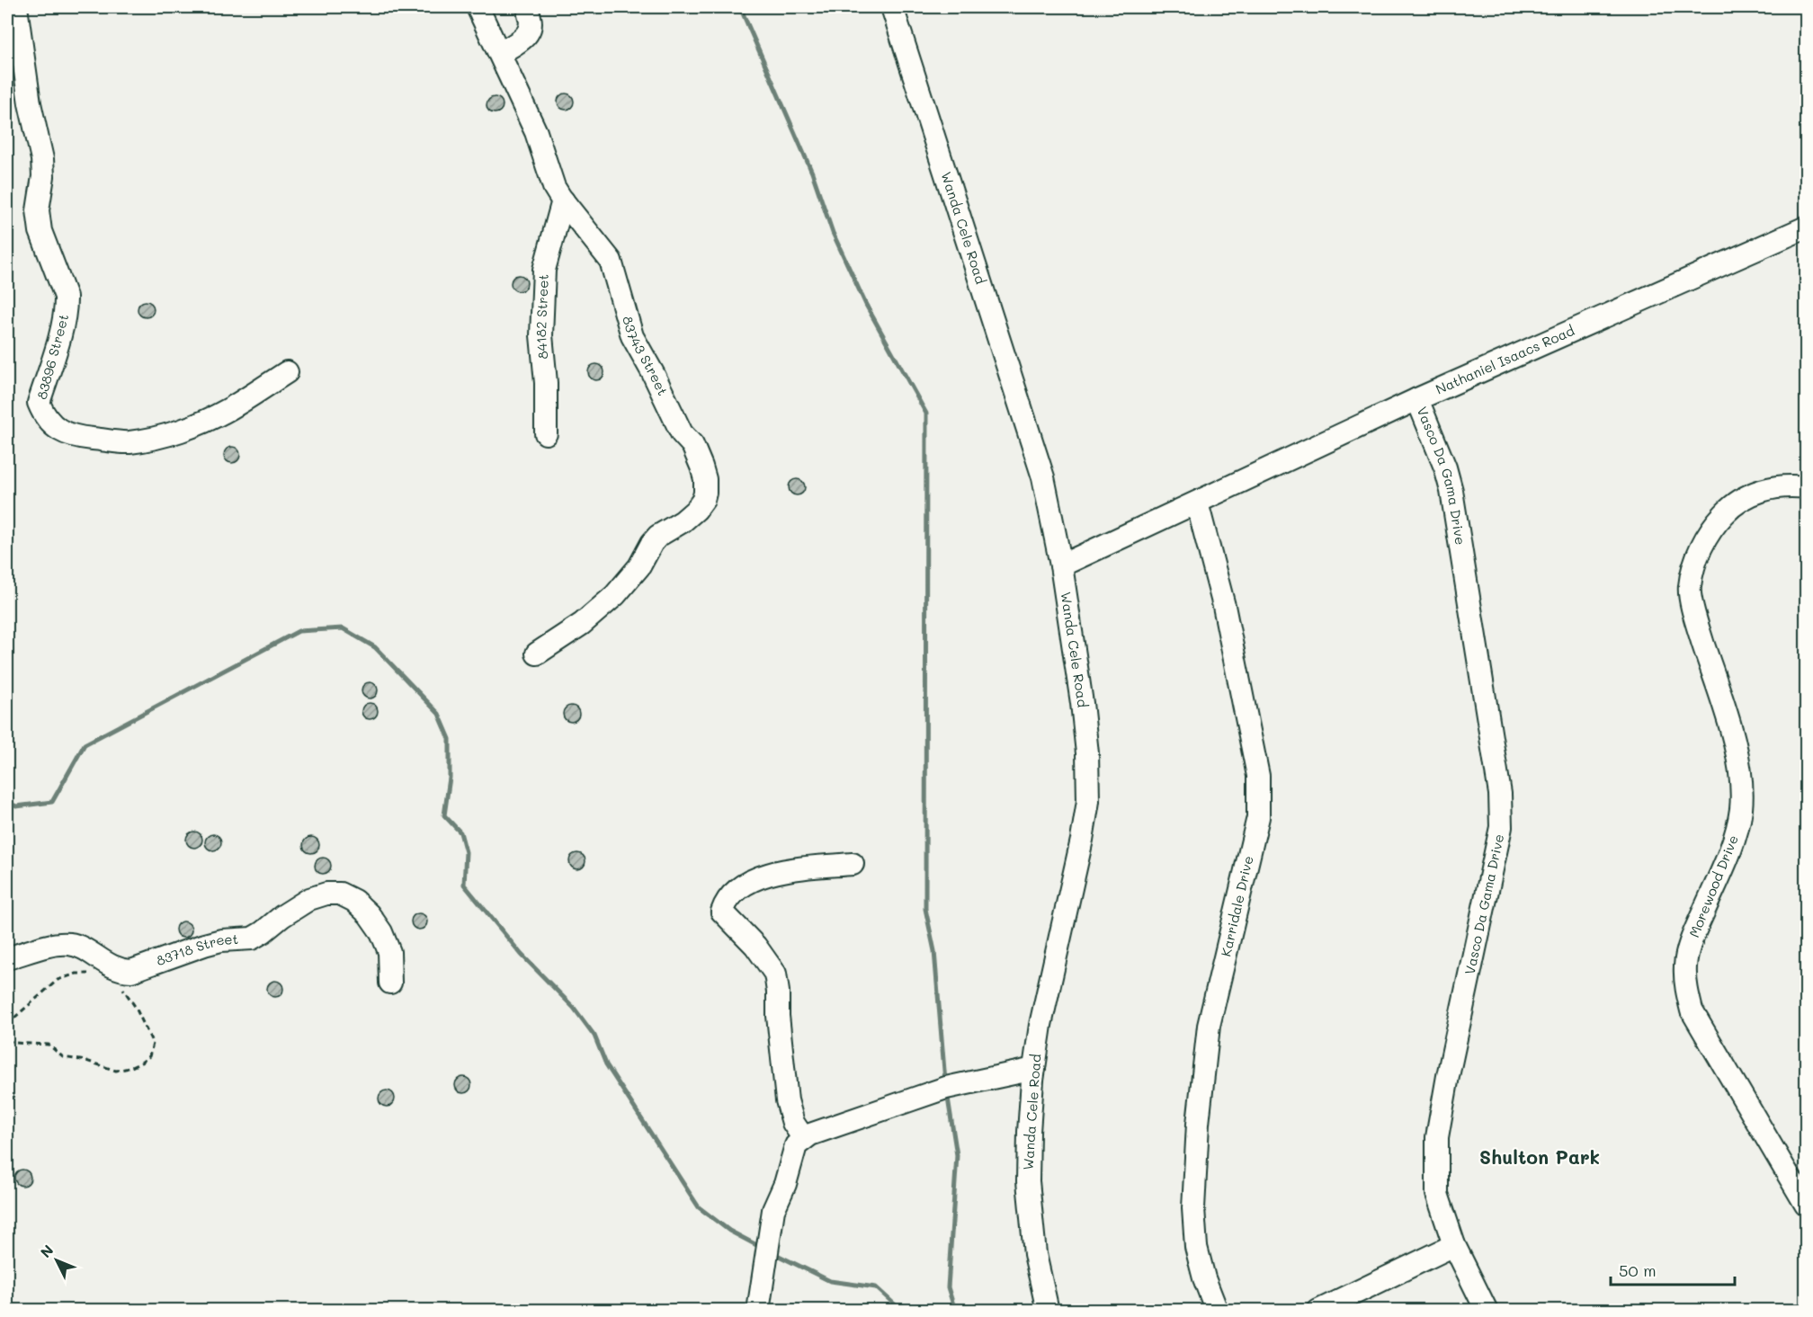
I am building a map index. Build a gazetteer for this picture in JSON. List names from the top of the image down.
{
  "streets": {
    "street": [
      "Wanda Cele Road",
      "84182 Street",
      "83743 Street",
      "83896 Street",
      "Nathaniel Isaacs Road",
      "Vasco Da Gama Drive",
      "Morewood Drive",
      "Karridale Drive",
      "83718 Street"
    ]
  },
  "crossings": [
    ["Wanda Cele Road", "Nathaniel Isaacs Road"],
    ["84182 Street", "83743 Street"],
    ["Nathaniel Isaacs Road", "Vasco Da Gama Drive"],
    ["Nathaniel Isaacs Road", "Karridale Drive"]
  ],
  "districts": ["Shulton Park"],
  "scale_bar": "50 m",
  "north": "top left"
}
